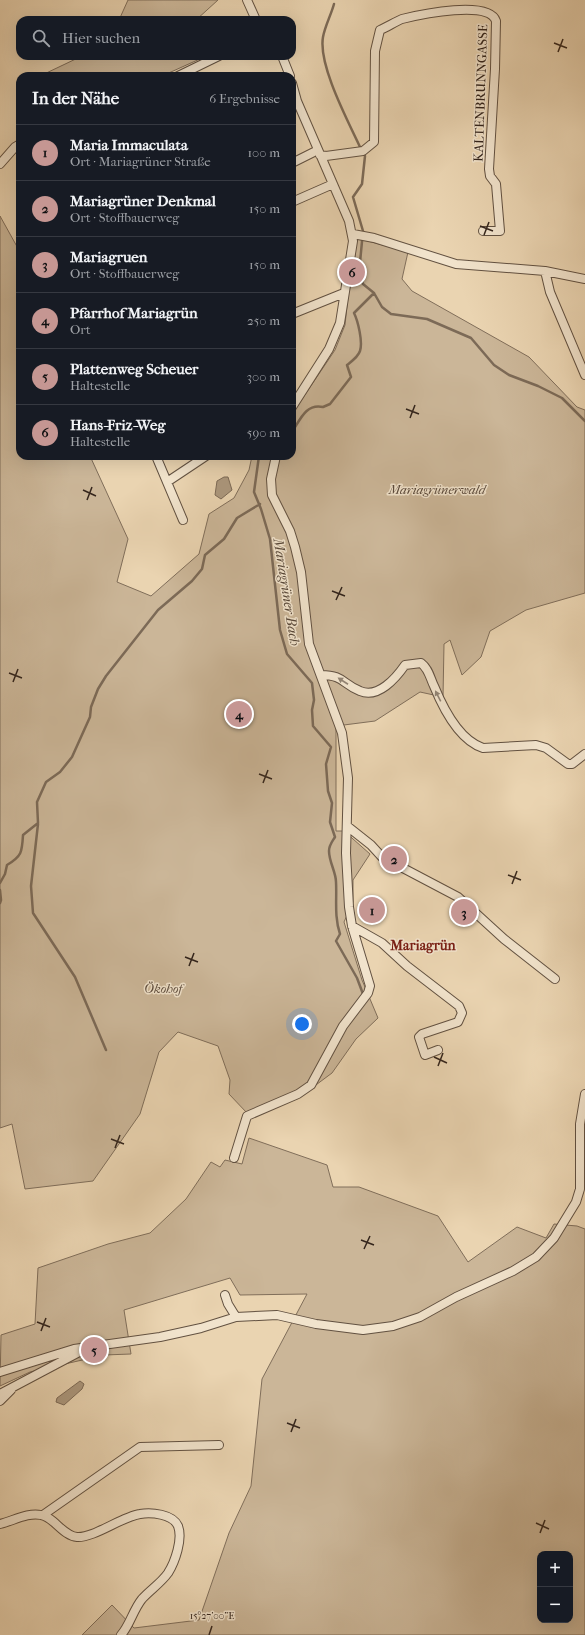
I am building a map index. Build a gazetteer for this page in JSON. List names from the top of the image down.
{
  "streets": {
    "street": ["KALTENBRUNNGASSE"]
  },
  "districts": ["Mariagrün"],
  "water": ["Mariagrüner Bach"],
  "parks": ["Mariagrünerwald", "Ökohof"],
  "page": {
    "search": "Hier suchen",
    "heading": ["In der Nähe", "6 Ergebnisse"],
    "list": [
      {
        "mark": "1",
        "name": "Maria Immaculata",
        "note": "Ort · Mariagrüner Straße",
        "value": "100 m"
      },
      {
        "mark": "2",
        "name": "Mariagrüner Denkmal",
        "note": "Ort · Stoffbauerweg",
        "value": "150 m"
      },
      {
        "mark": "3",
        "name": "Mariagruen",
        "note": "Ort · Stoffbauerweg",
        "value": "150 m"
      },
      {
        "mark": "4",
        "name": "Pfarrhof Mariagrün",
        "note": "Ort",
        "value": "250 m"
      },
      {
        "mark": "5",
        "name": "Plattenweg Scheuer",
        "note": "Haltestelle",
        "value": "300 m"
      },
      {
        "mark": "6",
        "name": "Hans-Friz-Weg",
        "note": "Haltestelle",
        "value": "590 m"
      }
    ],
    "pins": [
      "6",
      "4",
      "2",
      "1",
      "3",
      "5"
    ],
    "map_buttons": ["+", "−"]
  },
  "coordinates": ["15°27'00\"E"]
}
